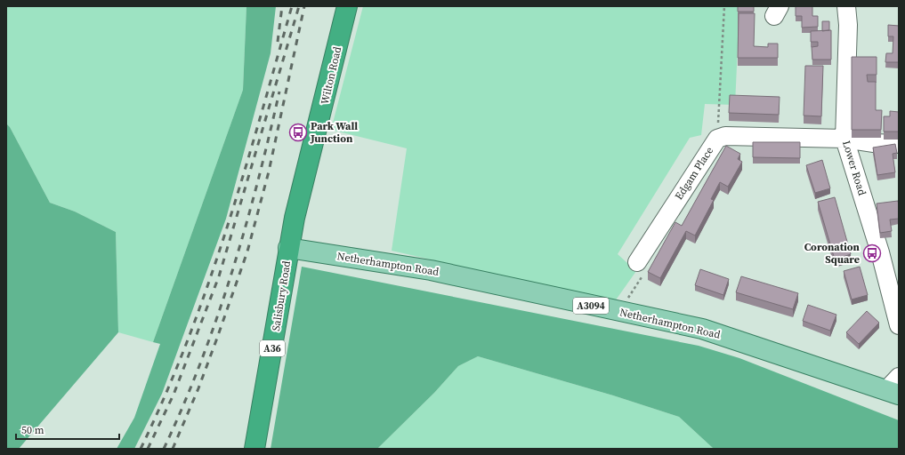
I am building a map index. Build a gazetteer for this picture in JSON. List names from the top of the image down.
{
  "streets": {
    "highway": ["Wilton Road", "Salisbury Road", "A36"],
    "main road": ["Netherhampton Road", "A3094"],
    "street": ["Lower Road", "Edgam Place"]
  },
  "crossings": [
    ["Wilton Road", "Netherhampton Road"],
    ["Wilton Road", "Salisbury Road"],
    ["Lower Road", "Edgam Place"],
    ["Netherhampton Road", "Salisbury Road"]
  ],
  "places": {
    "bus stop": ["Park Wall Junction", "Coronation Square"]
  },
  "scale_bar": "50 m"
}
